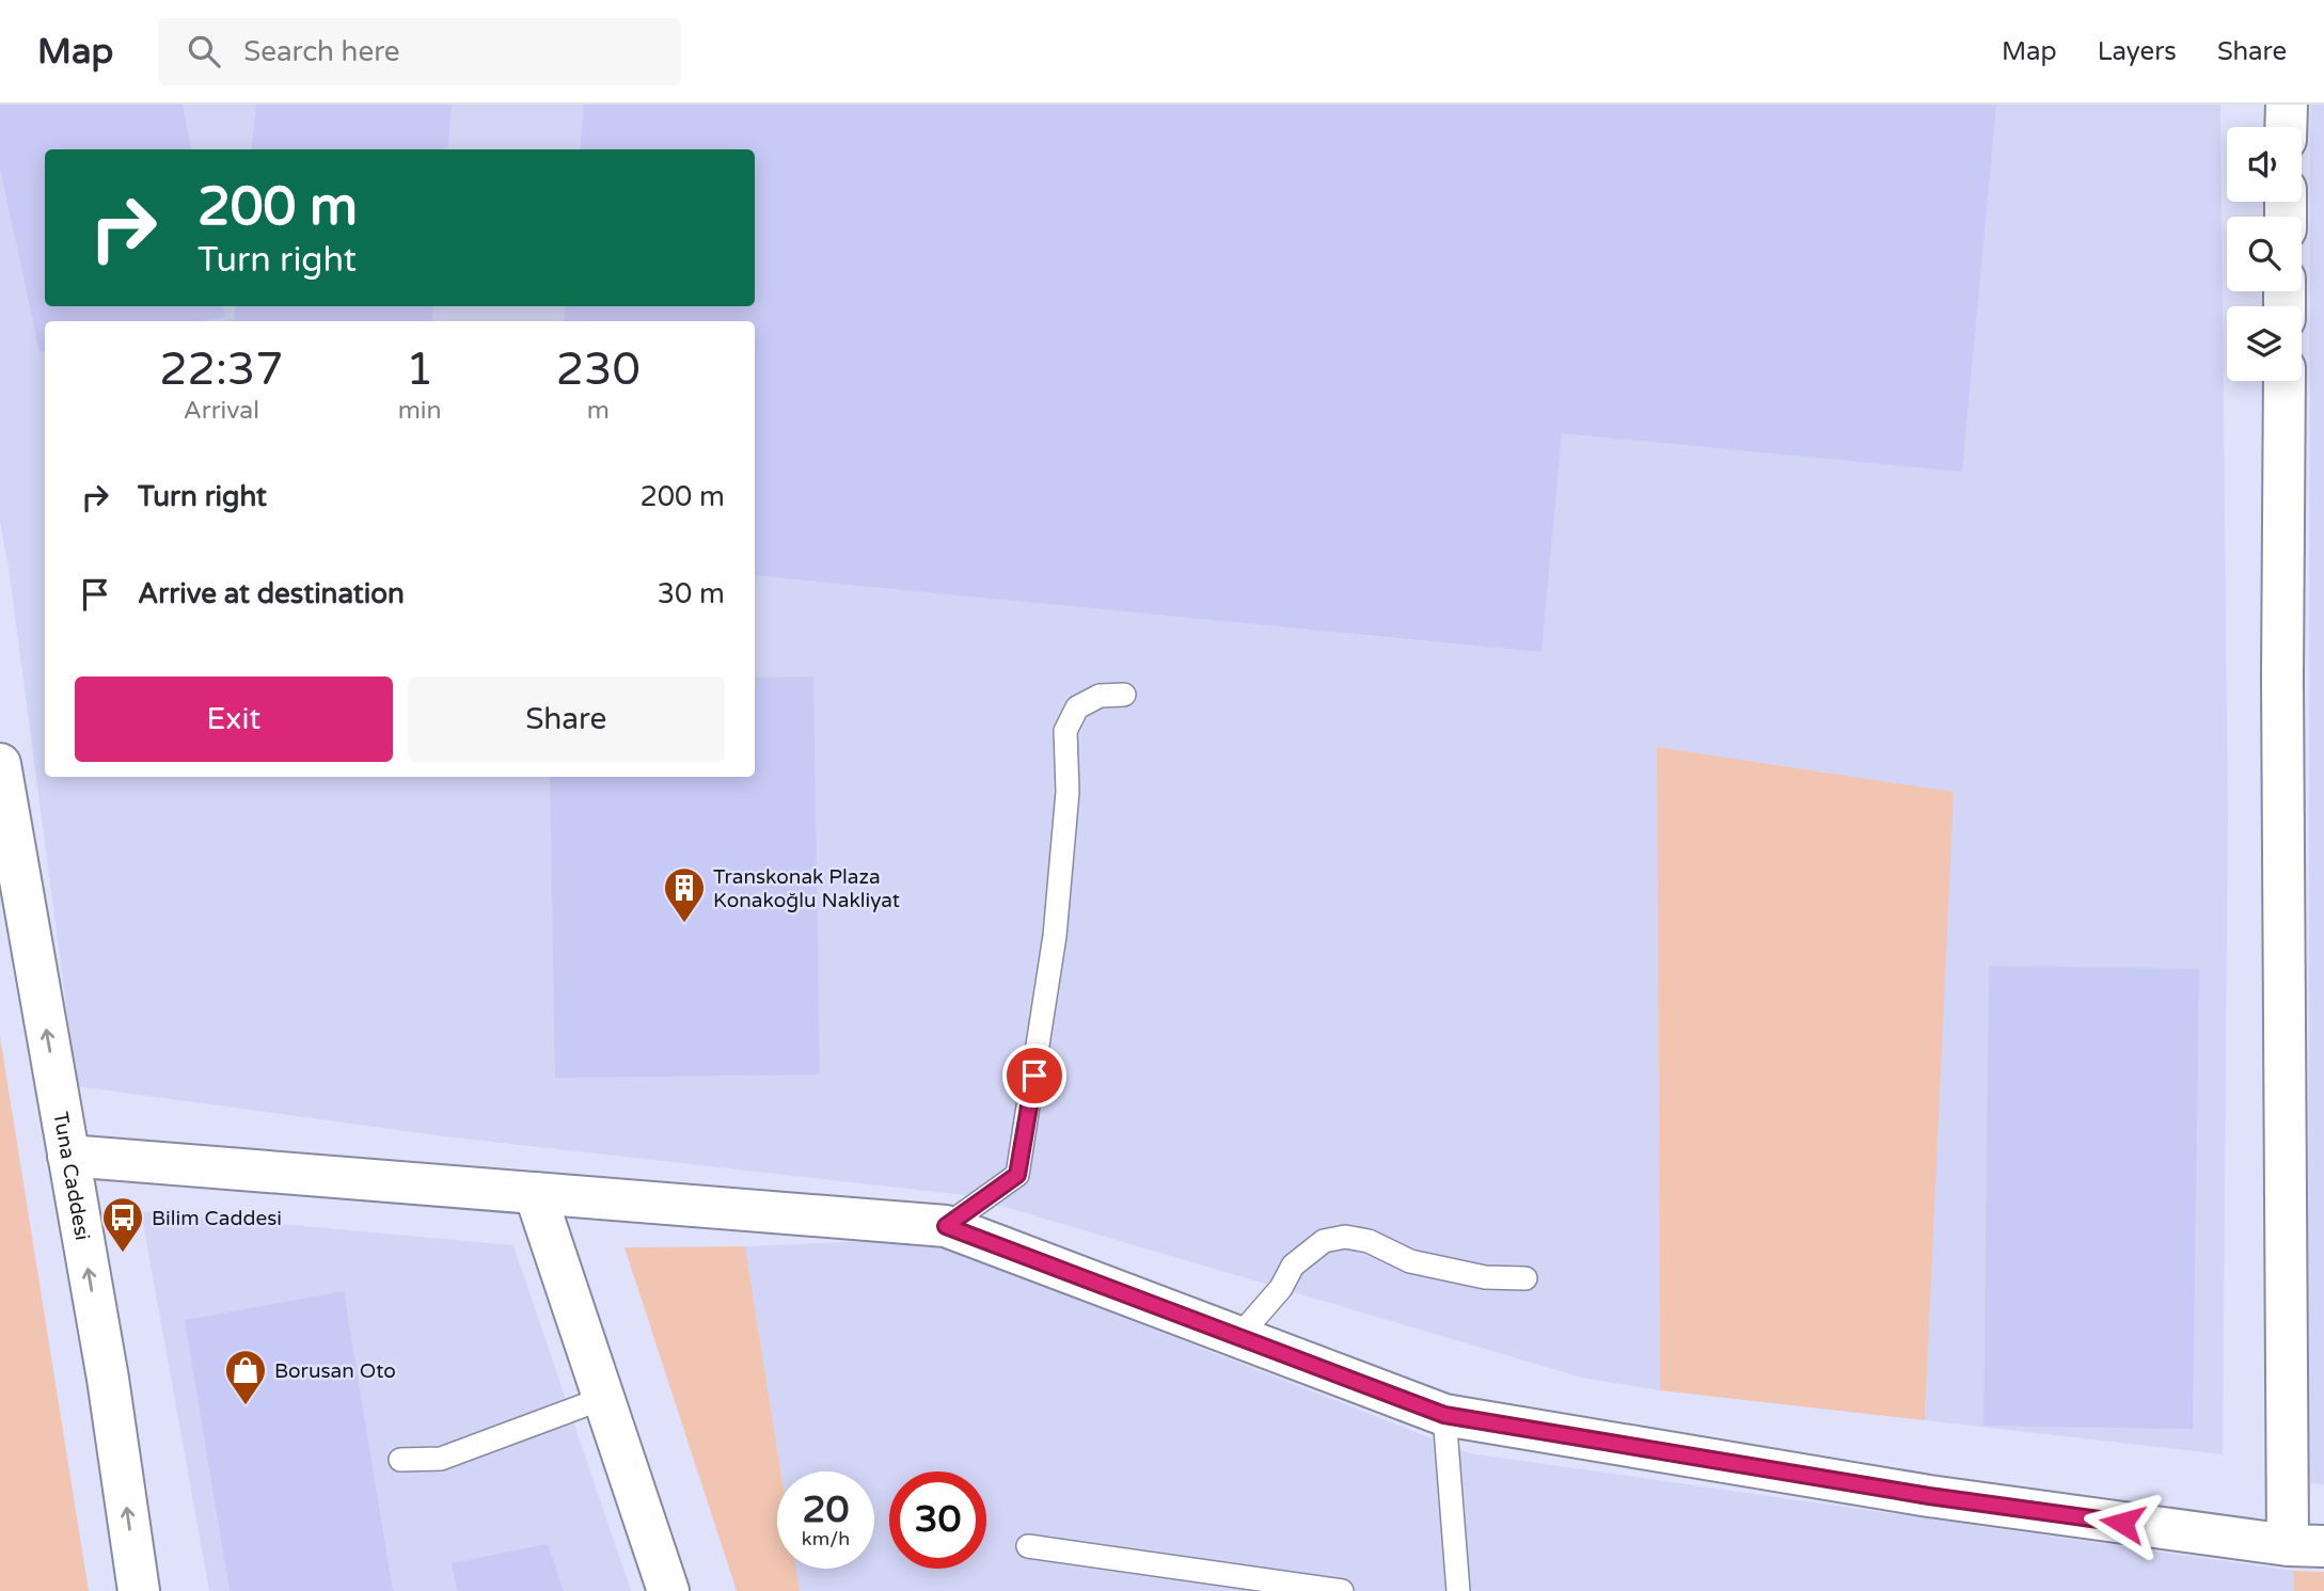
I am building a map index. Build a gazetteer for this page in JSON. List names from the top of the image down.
{
  "streets": {
    "street": ["Tuna Caddesi"]
  },
  "one_way": ["Tuna Caddesi"],
  "places": {
    "building": ["Transkonak Plaza Konakoğlu Nakliyat"],
    "bus stop": ["Bilim Caddesi"],
    "shop": ["Borusan Oto"]
  },
  "page": {
    "header": "Map",
    "search": "Search here",
    "nav": ["Map", "Layers", "Share"],
    "turn": ["200 m", "Turn right"],
    "eta": [
      "22:37",
      "Arrival",
      "1",
      "min",
      "230",
      "m"
    ],
    "list": [
      {
        "name": "Turn right",
        "value": "200 m"
      },
      {
        "name": "Arrive at destination",
        "value": "30 m"
      }
    ],
    "buttons": ["Exit", "Share"],
    "speed": "20 km/h",
    "limit": "30"
  }
}
